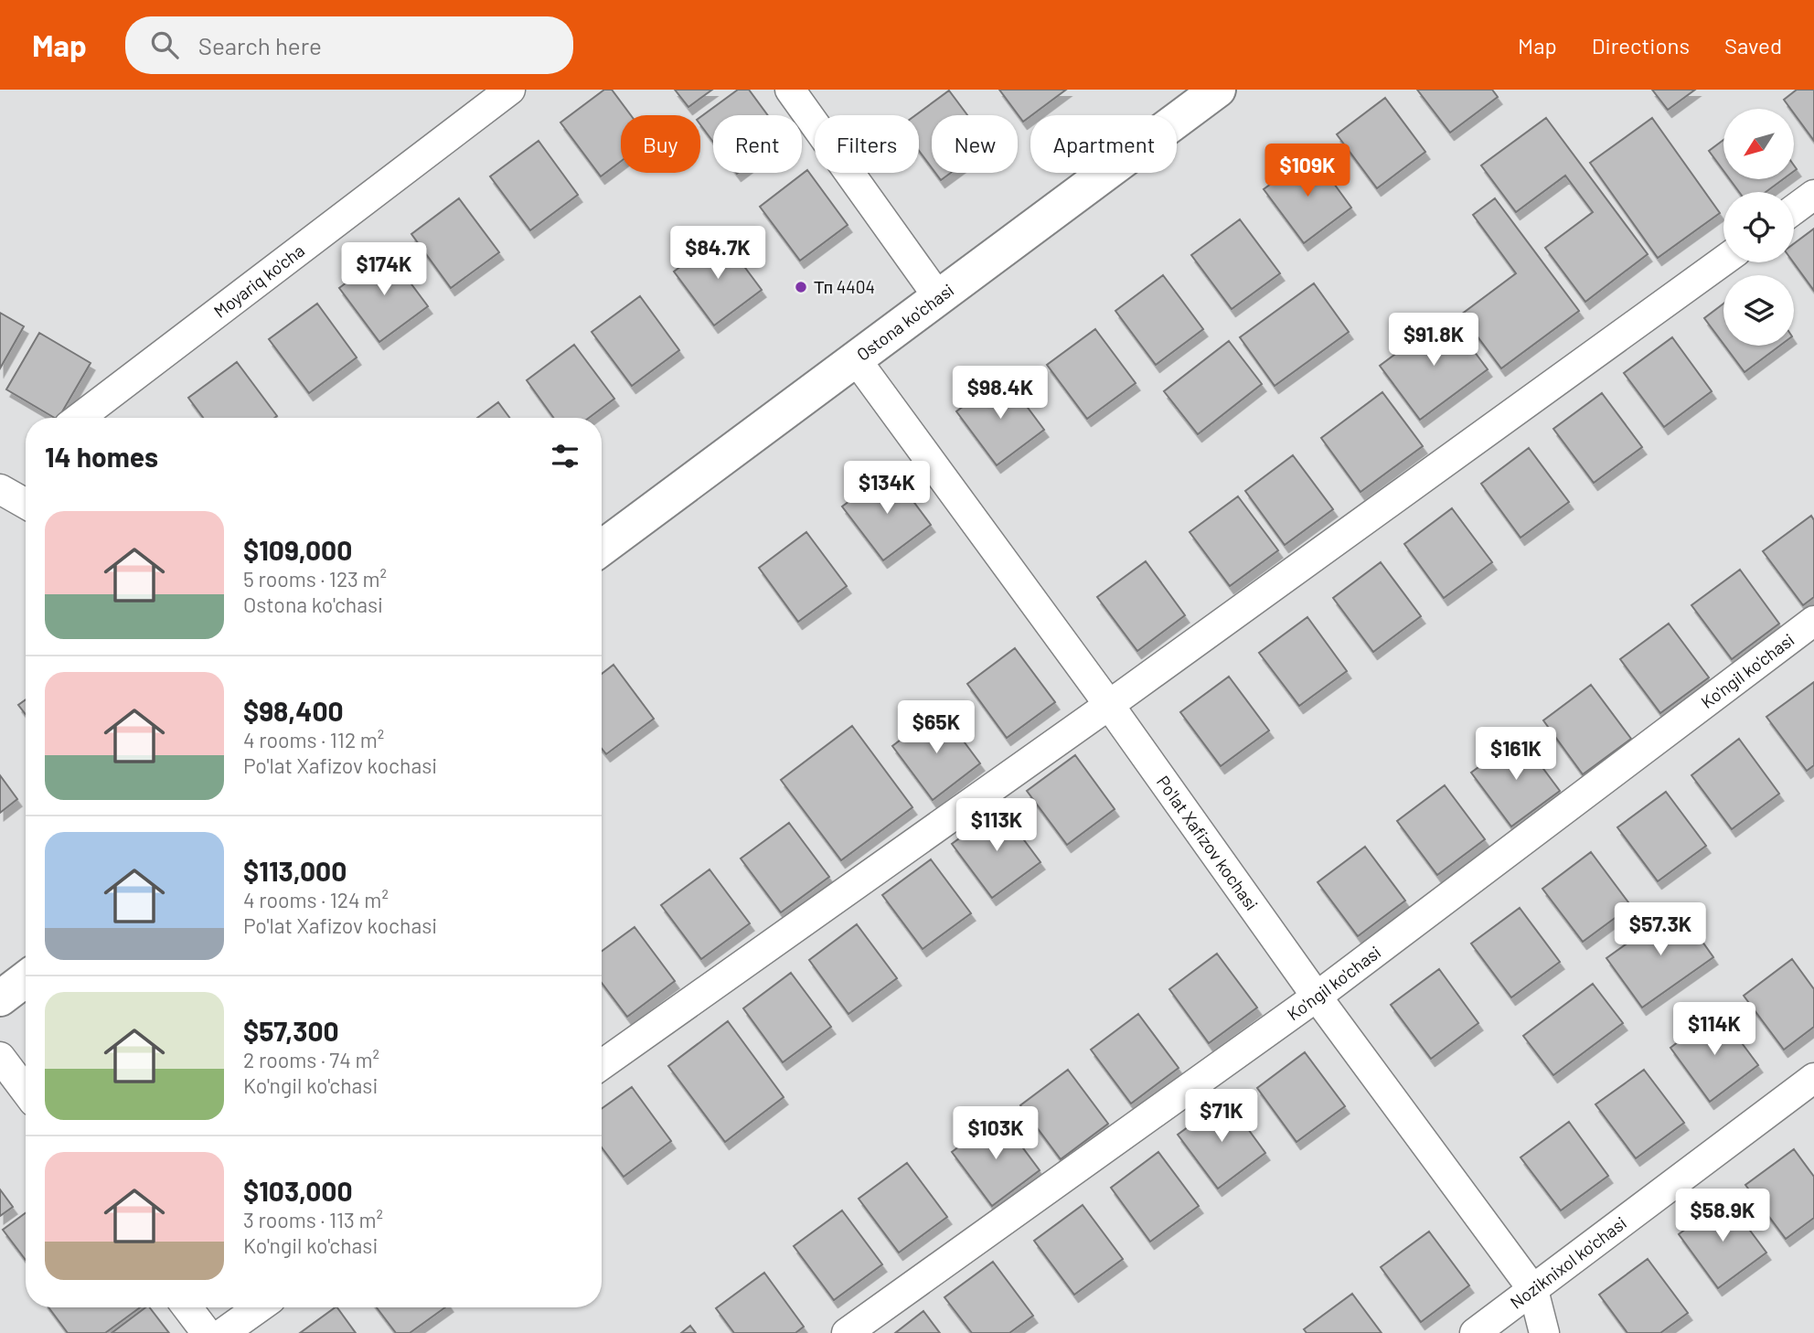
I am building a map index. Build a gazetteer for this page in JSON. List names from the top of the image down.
{
  "streets": {
    "street": [
      "Moyariq ko'cha",
      "Ostona ko'chasi",
      "Ko'ngil ko'chasi",
      "Po'lat Xafizov kochasi",
      "Noziknixol ko'chasi"
    ]
  },
  "crossings": [
    ["Ostona ko'chasi", "Po'lat Xafizov kochasi"],
    ["Ko'ngil ko'chasi", "Po'lat Xafizov kochasi"],
    ["Po'lat Xafizov kochasi", "Noziknixol ko'chasi"]
  ],
  "places": ["Тп 4404"],
  "north": "bottom left",
  "page": {
    "header": "Map",
    "search": "Search here",
    "nav": ["Map", "Directions", "Saved"],
    "chip": [
      "Buy",
      "Rent",
      "Filters",
      "New",
      "Apartment"
    ],
    "price": [
      "$109K",
      "$84.7K",
      "$174K",
      "$91.8K",
      "$98.4K",
      "$134K",
      "$65K",
      "$161K",
      "$113K",
      "$57.3K",
      "$114K",
      "$71K",
      "$103K",
      "$58.9K"
    ],
    "heading": "14 homes",
    "list": [
      {
        "name": "$109,000",
        "note": "5 rooms · 123 m² · Ostona ko'chasi"
      },
      {
        "name": "$98,400",
        "note": "4 rooms · 112 m² · Po'lat Xafizov kochasi"
      },
      {
        "name": "$113,000",
        "note": "4 rooms · 124 m² · Po'lat Xafizov kochasi"
      },
      {
        "name": "$57,300",
        "note": "2 rooms · 74 m² · Ko'ngil ko'chasi"
      },
      {
        "name": "$103,000",
        "note": "3 rooms · 113 m² · Ko'ngil ko'chasi"
      }
    ]
  }
}
